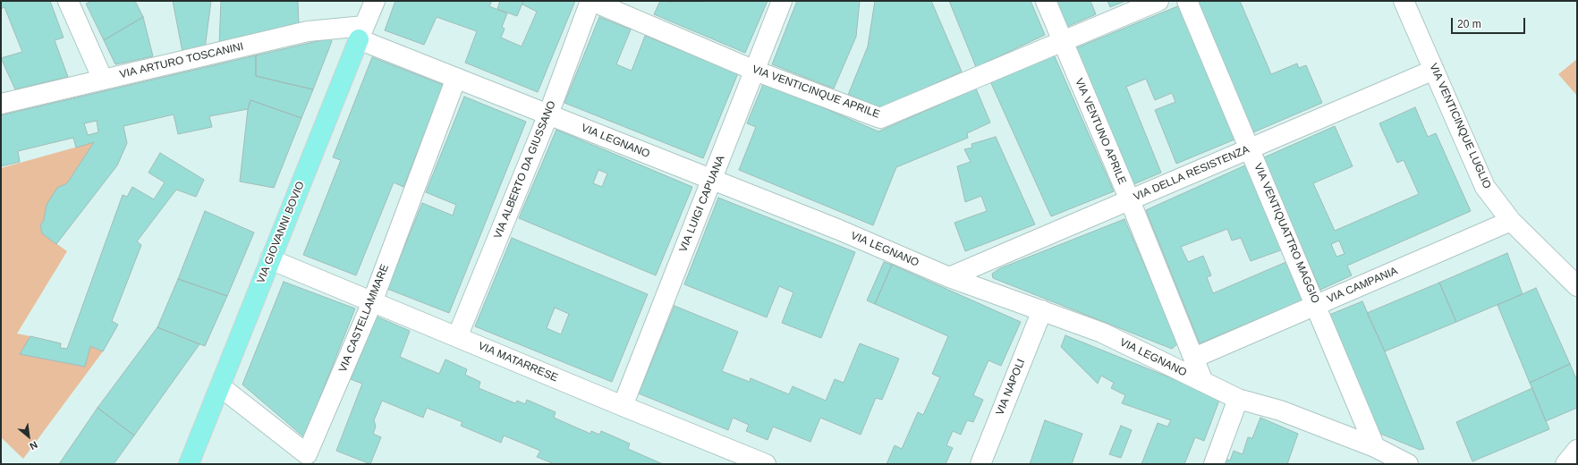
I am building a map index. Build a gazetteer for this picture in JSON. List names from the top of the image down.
{
  "streets": {
    "main road": ["VIA GIOVANNI BOVIO"],
    "street": [
      "VIA ARTURO TOSCANINI",
      "VIA VENTICINQUE APRILE",
      "VIA VENTICINQUE LUGLIO",
      "VIA VENTUNO APRILE",
      "VIA LEGNANO",
      "VIA ALBERTO DA GIUSSANO",
      "VIA DELLA RESISTENZA",
      "VIA LUIGI CAPUANA",
      "VIA VENTIQUATTRO MAGGIO",
      "VIA CAMPANIA",
      "VIA CASTELLAMMARE",
      "VIA MATARRESE",
      "VIA NAPOLI"
    ]
  },
  "crossings": [
    ["VIA ARTURO TOSCANINI", "VIA LEGNANO"],
    ["VIA ARTURO TOSCANINI", "VIA GIOVANNI BOVIO"],
    ["VIA VENTICINQUE APRILE", "VIA VENTUNO APRILE"],
    ["VIA VENTICINQUE APRILE", "VIA ALBERTO DA GIUSSANO"],
    ["VIA VENTICINQUE APRILE", "VIA LUIGI CAPUANA"],
    ["VIA VENTICINQUE LUGLIO", "VIA DELLA RESISTENZA"],
    ["VIA VENTICINQUE LUGLIO", "VIA CAMPANIA"],
    ["VIA VENTUNO APRILE", "VIA LEGNANO"],
    ["VIA VENTUNO APRILE", "VIA DELLA RESISTENZA"],
    ["VIA VENTUNO APRILE", "VIA CAMPANIA"],
    ["VIA LEGNANO", "VIA ALBERTO DA GIUSSANO"],
    ["VIA LEGNANO", "VIA DELLA RESISTENZA"],
    ["VIA LEGNANO", "VIA LUIGI CAPUANA"],
    ["VIA LEGNANO", "VIA GIOVANNI BOVIO"],
    ["VIA LEGNANO", "VIA VENTIQUATTRO MAGGIO"],
    ["VIA LEGNANO", "VIA CASTELLAMMARE"],
    ["VIA LEGNANO", "VIA NAPOLI"],
    ["VIA ALBERTO DA GIUSSANO", "VIA MATARRESE"],
    ["VIA DELLA RESISTENZA", "VIA VENTIQUATTRO MAGGIO"],
    ["VIA LUIGI CAPUANA", "VIA MATARRESE"],
    ["VIA GIOVANNI BOVIO", "VIA CASTELLAMMARE"],
    ["VIA GIOVANNI BOVIO", "VIA MATARRESE"],
    ["VIA VENTIQUATTRO MAGGIO", "VIA CAMPANIA"],
    ["VIA CASTELLAMMARE", "VIA MATARRESE"]
  ],
  "scale_bar": "20 m",
  "north": "bottom right"
}
